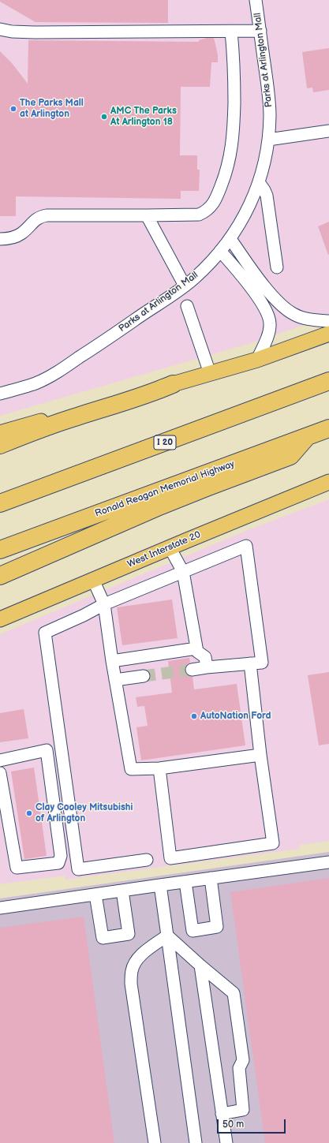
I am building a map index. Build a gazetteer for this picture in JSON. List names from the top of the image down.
{
  "streets": {
    "highway": ["I 20", "Ronald Reagan Memorial Highway"],
    "main road": ["West Interstate 20"],
    "street": ["Parks at Arlington Mall"]
  },
  "places": [
    "The Parks Mall at Arlington",
    "AMC The Parks At Arlington 18",
    "AutoNation Ford",
    "Clay Cooley Mitsubishi of Arlington"
  ],
  "scale_bar": "50 m"
}
